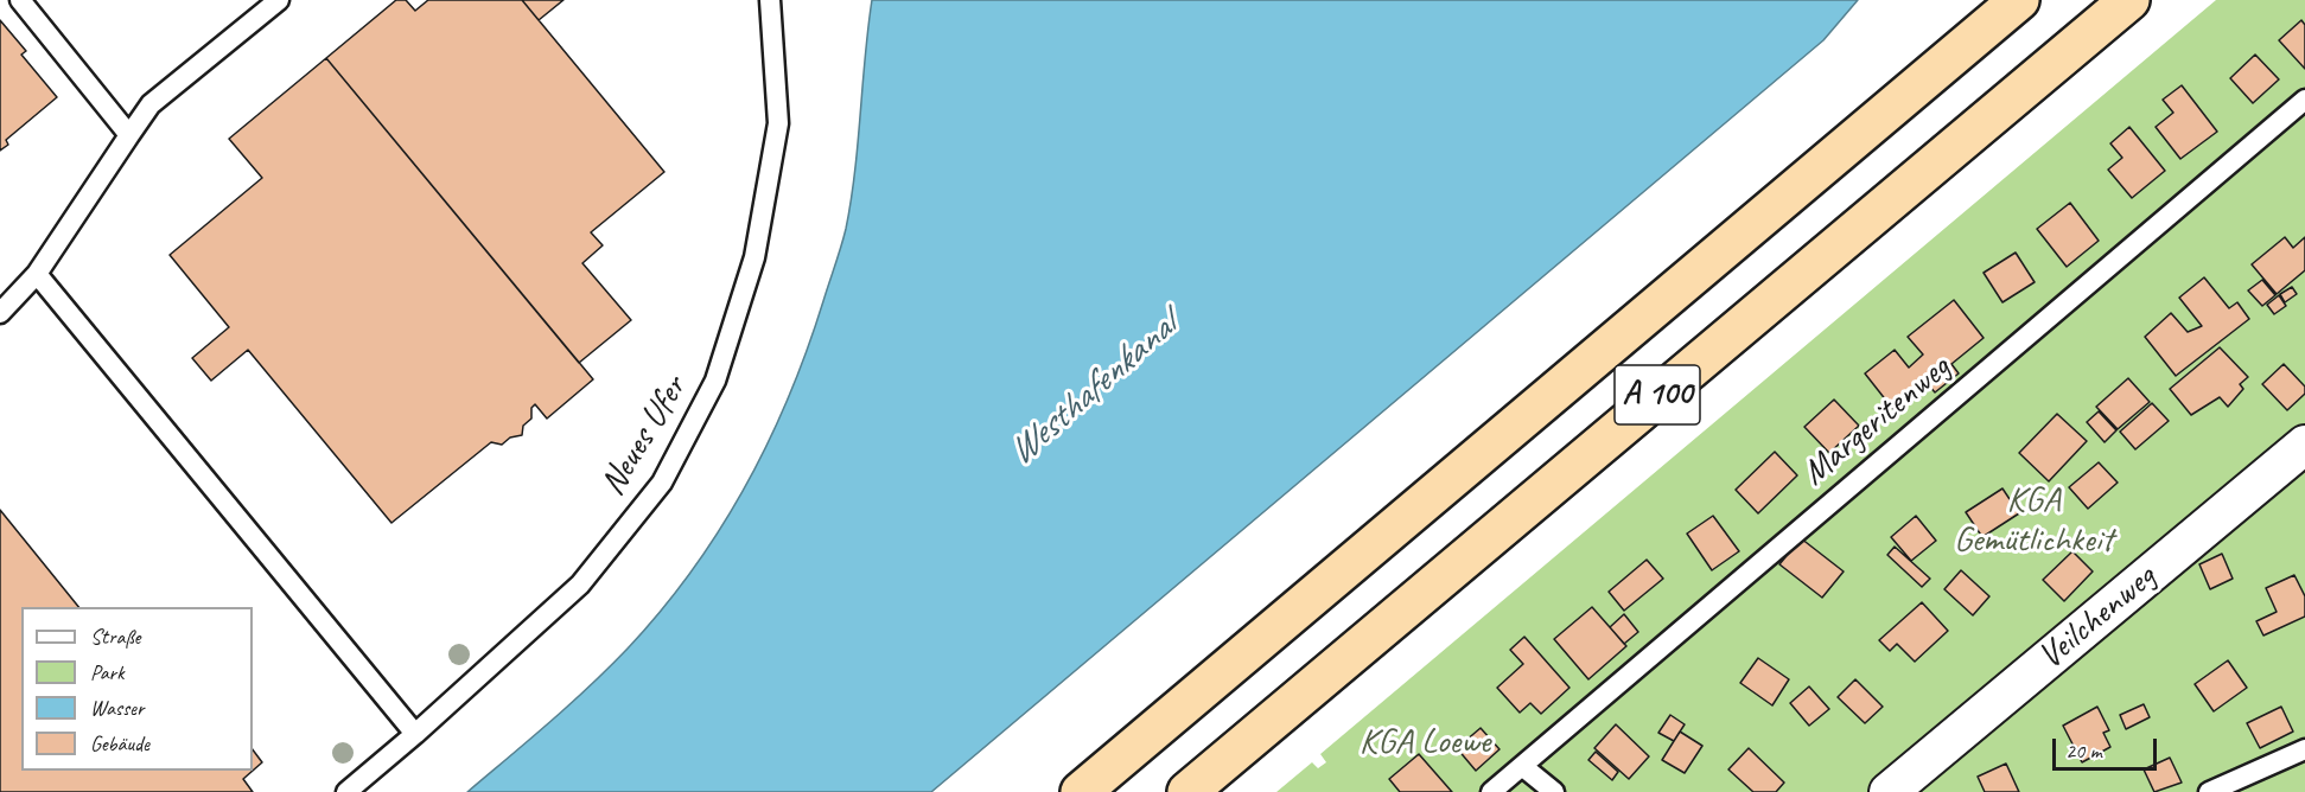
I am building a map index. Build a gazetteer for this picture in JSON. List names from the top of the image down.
{
  "streets": {
    "highway": ["A 100"],
    "street": ["Veilchenweg"],
    "lane": ["Margeritenweg", "Neues Ufer"]
  },
  "water": ["Westhafenkanal"],
  "parks": ["KGA Gemütlichkeit", "KGA Loewe"],
  "legend": [
    "Straße",
    "Park",
    "Wasser",
    "Gebäude"
  ],
  "scale_bar": "20 m"
}
